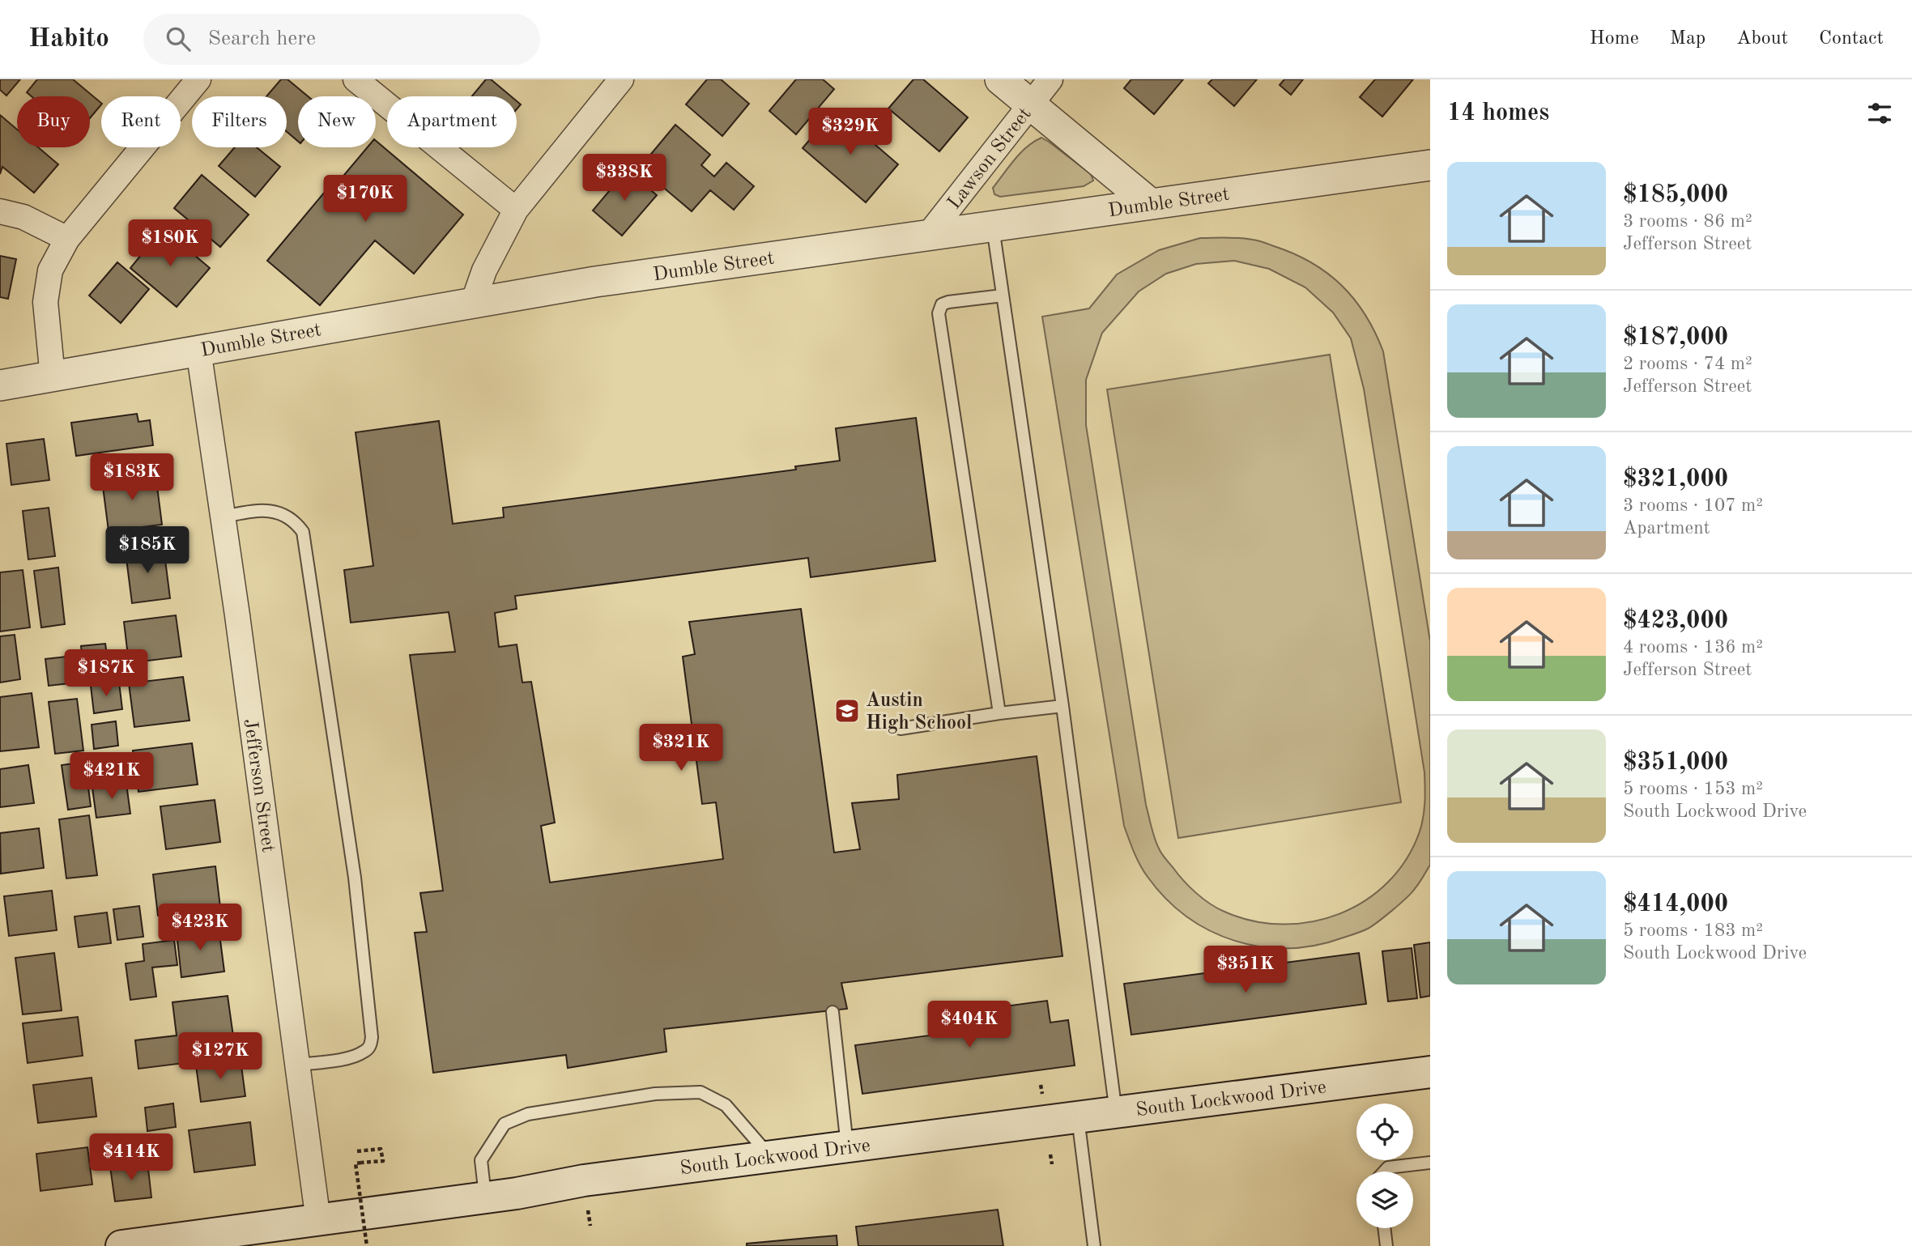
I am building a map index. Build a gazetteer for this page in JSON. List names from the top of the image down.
{
  "streets": {
    "main road": ["South Lockwood Drive"],
    "street": ["Lawson Street", "Dumble Street", "Jefferson Street"]
  },
  "crossings": [
    ["Lawson Street", "Dumble Street"],
    ["Dumble Street", "Jefferson Street"],
    ["Jefferson Street", "South Lockwood Drive"]
  ],
  "places": {
    "school or university": ["Austin High School"]
  },
  "page": {
    "header": "Habito",
    "search": "Search here",
    "nav": [
      "Home",
      "Map",
      "About",
      "Contact"
    ],
    "heading": "14 homes",
    "chip": [
      "Buy",
      "Rent",
      "Filters",
      "New",
      "Apartment"
    ],
    "price": [
      "$329K",
      "$338K",
      "$170K",
      "$180K",
      "$183K",
      "$185K",
      "$187K",
      "$321K",
      "$421K",
      "$423K",
      "$351K",
      "$404K",
      "$127K",
      "$414K"
    ],
    "list": [
      {
        "name": "$185,000",
        "note": "3 rooms · 86 m² · Jefferson Street"
      },
      {
        "name": "$187,000",
        "note": "2 rooms · 74 m² · Jefferson Street"
      },
      {
        "name": "$321,000",
        "note": "3 rooms · 107 m² · Apartment"
      },
      {
        "name": "$423,000",
        "note": "4 rooms · 136 m² · Jefferson Street"
      },
      {
        "name": "$351,000",
        "note": "5 rooms · 153 m² · South Lockwood Drive"
      },
      {
        "name": "$414,000",
        "note": "5 rooms · 183 m² · South Lockwood Drive"
      }
    ]
  }
}
